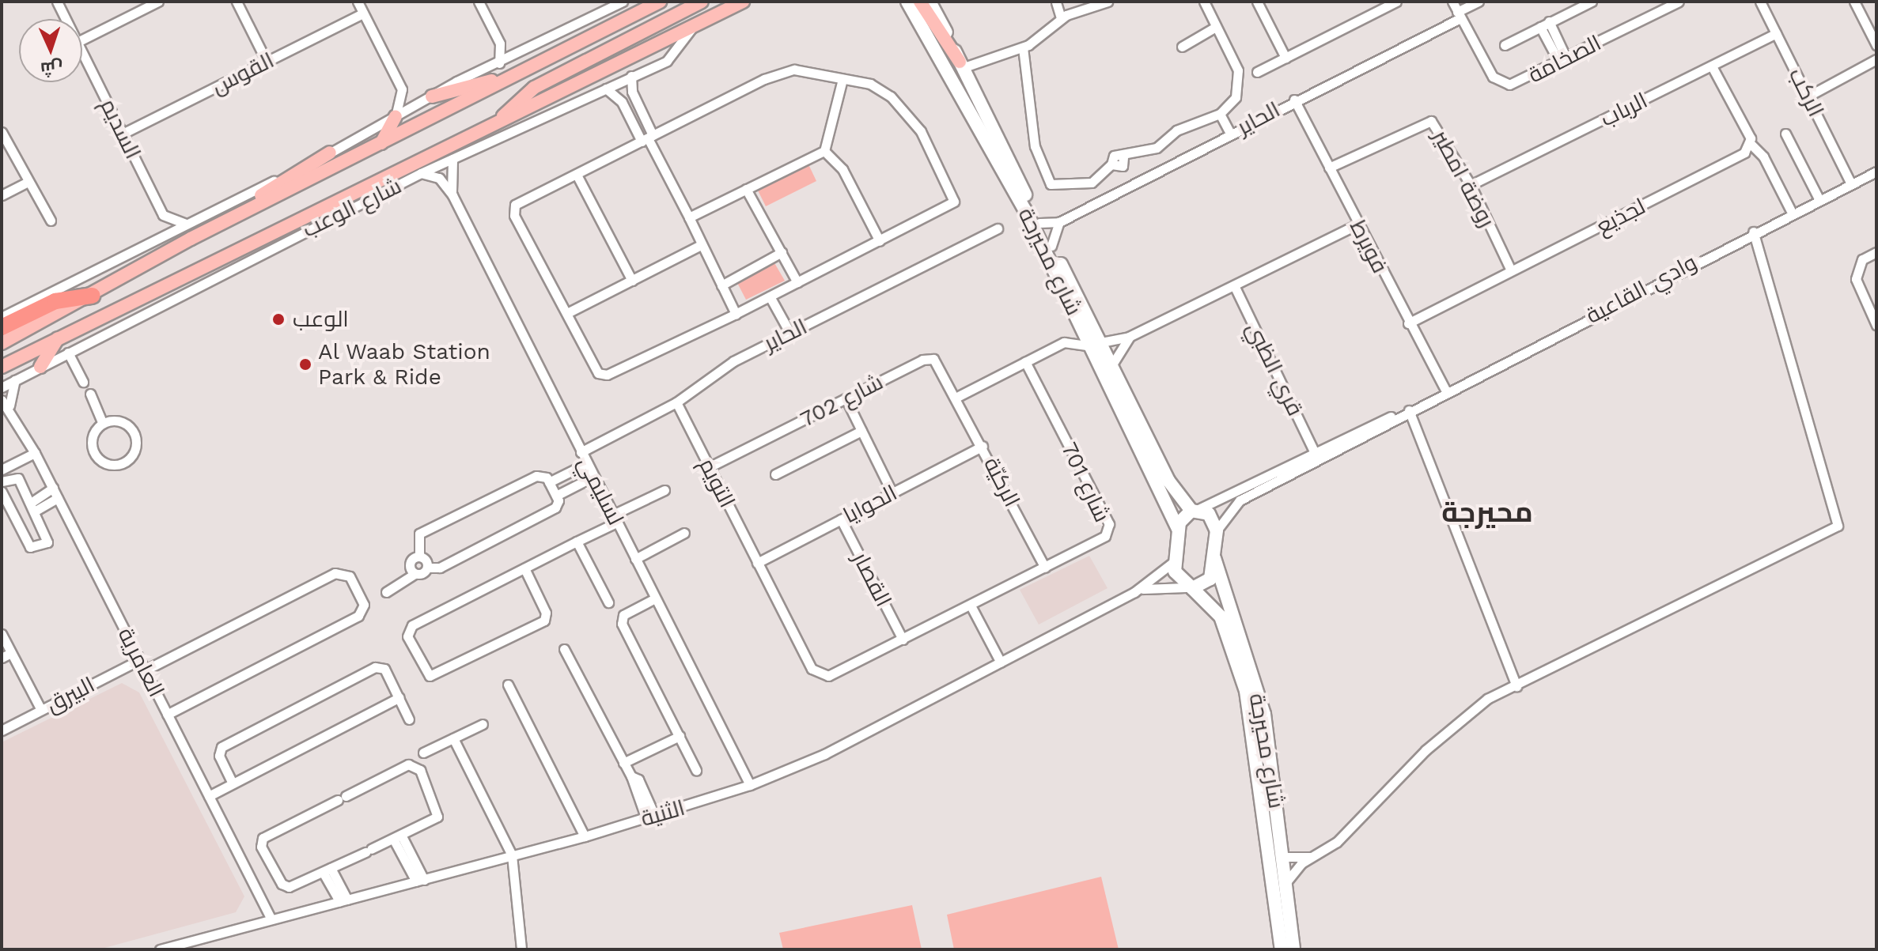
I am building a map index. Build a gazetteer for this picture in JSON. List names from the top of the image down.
{
  "streets": {
    "main road": ["شارع الوعب"],
    "street": [
      "الصخامة",
      "القوس",
      "الركب",
      "الرباب",
      "الحاير",
      "السديم",
      "روضة امطير",
      "لجذيع",
      "فويرط",
      "شارع محيرجة",
      "وادي القاعية",
      "قري الظبي",
      "شارع 702",
      "الركيّة",
      "شارع 701",
      "التويم",
      "لسليمي",
      "الحوايا",
      "القصار",
      "العامرية",
      "البيرق",
      "الثنية"
    ]
  },
  "crossings": [
    ["الصخامة", "الحاير"],
    ["القوس", "السديم"],
    ["الركب", "الرباب"],
    ["الركب", "وادي القاعية"],
    ["الرباب", "روضة امطير"],
    ["الحاير", "فويرط"],
    ["الحاير", "شارع محيرجة"],
    ["الحاير", "التويم"],
    ["الحاير", "لسليمي"],
    ["روضة امطير", "لجذيع"],
    ["روضة امطير", "فويرط"],
    ["شارع الوعب", "لسليمي"],
    ["شارع الوعب", "العامرية"],
    ["لجذيع", "فويرط"],
    ["فويرط", "وادي القاعية"],
    ["شارع محيرجة", "وادي القاعية"],
    ["شارع محيرجة", "الثنية"],
    ["وادي القاعية", "قري الظبي"],
    ["شارع 702", "الركيّة"],
    ["شارع 702", "التويم"],
    ["الركيّة", "شارع 701"],
    ["الركيّة", "الحوايا"],
    ["شارع 701", "التويم"],
    ["شارع 701", "الحوايا"],
    ["شارع 701", "القصار"],
    ["التويم", "الحوايا"],
    ["لسليمي", "الثنية"],
    ["الحوايا", "القصار"],
    ["العامرية", "البيرق"],
    ["العامرية", "الثنية"]
  ],
  "districts": ["محيرجة"],
  "places": ["الوعب", "Al Waab Station Park & Ride"],
  "north": "bottom"
}
